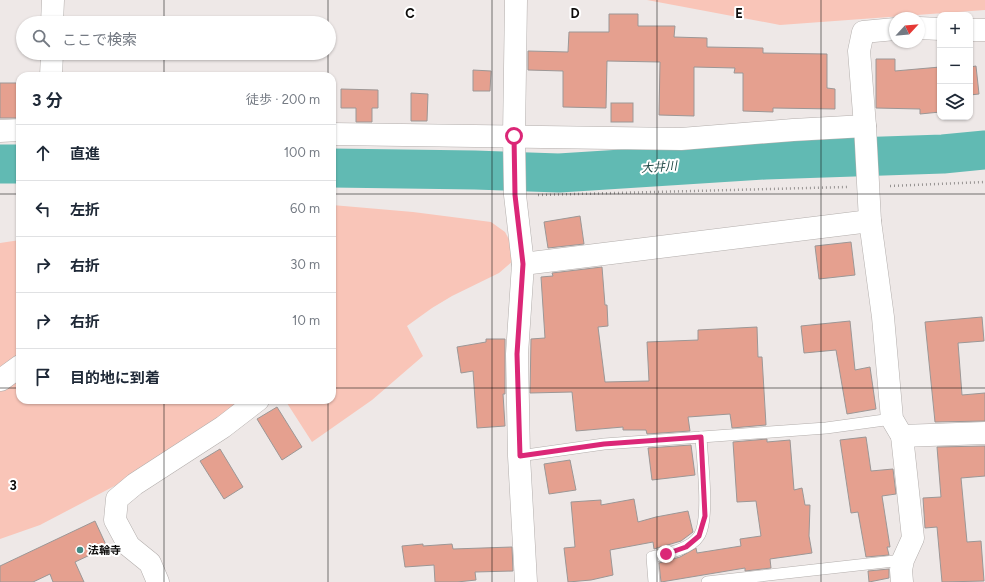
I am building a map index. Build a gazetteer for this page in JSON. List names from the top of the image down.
{
  "water": ["大井川"],
  "places": ["法輪寺"],
  "north": "top right",
  "page": {
    "map_buttons": ["+", "−"],
    "search": "ここで検索",
    "heading": ["3 分", "徒歩 · 200 m"],
    "list": [
      ["直進", "100 m"],
      ["左折", "60 m"],
      ["右折", "30 m"],
      ["右折", "10 m"],
      "目的地に到着"
    ]
  },
  "grid": {
    "columns": ["C", "D", "E"],
    "rows": ["3"]
  }
}
